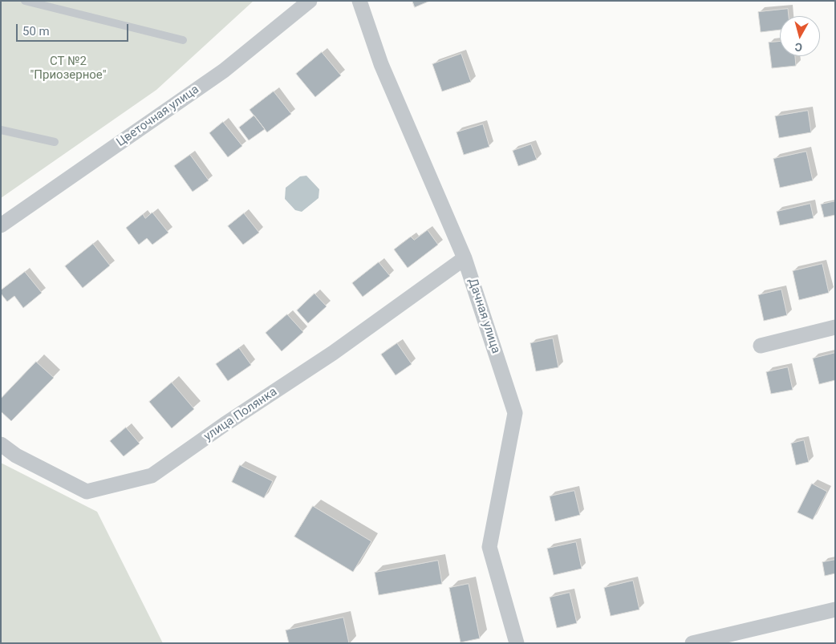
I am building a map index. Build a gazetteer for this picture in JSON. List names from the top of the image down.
{
  "streets": {
    "street": ["Цветочная улица", "Дачная улица", "улица Полянка"]
  },
  "crossings": [
    ["Дачная улица", "улица Полянка"]
  ],
  "parks": ["СТ №2 \"Приозерное\""],
  "scale_bar": "50 m",
  "north": "bottom"
}
